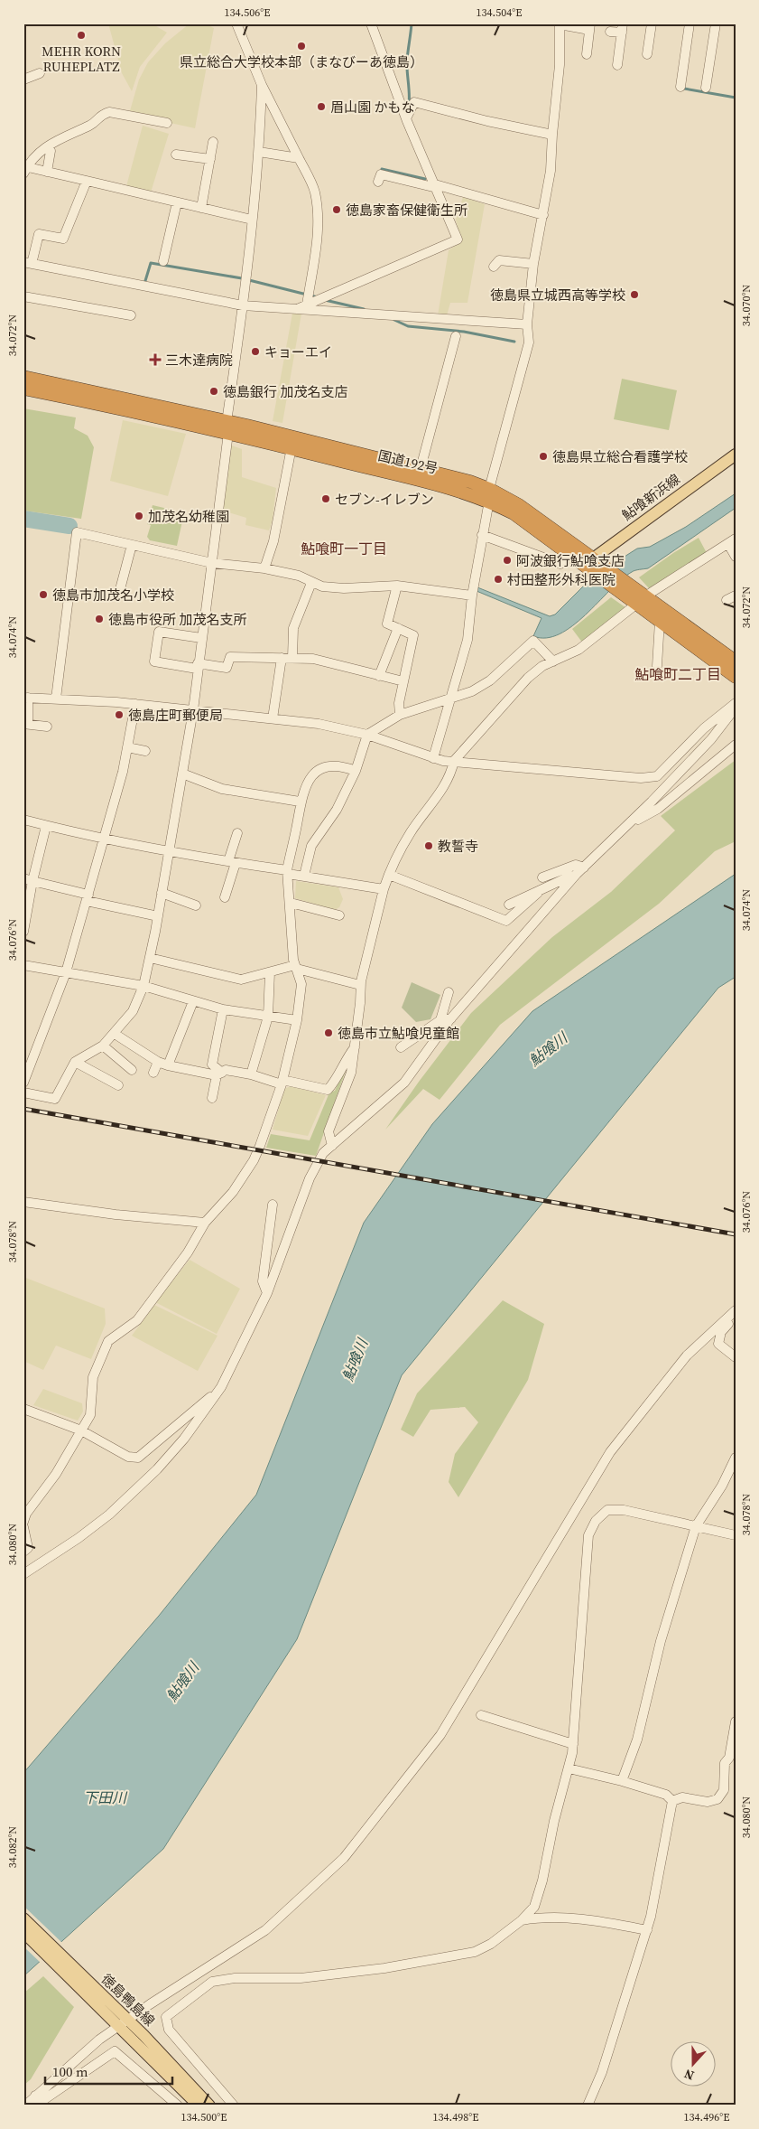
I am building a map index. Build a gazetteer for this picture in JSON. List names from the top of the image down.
{
  "streets": {
    "highway": ["国道192号"],
    "main road": ["鮎喰新浜線", "徳島鴨島線"]
  },
  "crossings": [
    ["国道192号", "鮎喰新浜線"]
  ],
  "districts": ["鮎喰町一丁目", "鮎喰町二丁目"],
  "water": ["鮎喰川", "下田川"],
  "places": {
    "other": [
      "MEHR KORN RUHEPLATZ",
      "県立総合大学校本部（まなびーあ徳島）",
      "眉山園 かもな",
      "徳島家畜保健衛生所",
      "徳島県立城西高等学校",
      "キョーエイ",
      "徳島銀行 加茂名支店",
      "徳島県立総合看護学校",
      "セブン-イレブン",
      "加茂名幼稚園",
      "阿波銀行鮎喰支店",
      "村田整形外科医院",
      "徳島市加茂名小学校",
      "徳島市役所 加茂名支所",
      "徳島庄町郵便局",
      "教誓寺",
      "徳島市立鮎喰児童館"
    ],
    "health": ["三木達病院"]
  },
  "scale_bar": "100 m",
  "north": "bottom",
  "coordinates": [
    "134.506°E",
    "134.504°E",
    "34.070°N",
    "34.072°N",
    "34.074°N",
    "34.076°N",
    "34.078°N",
    "34.080°N",
    "34.082°N",
    "134.500°E",
    "134.498°E",
    "134.496°E"
  ]
}
